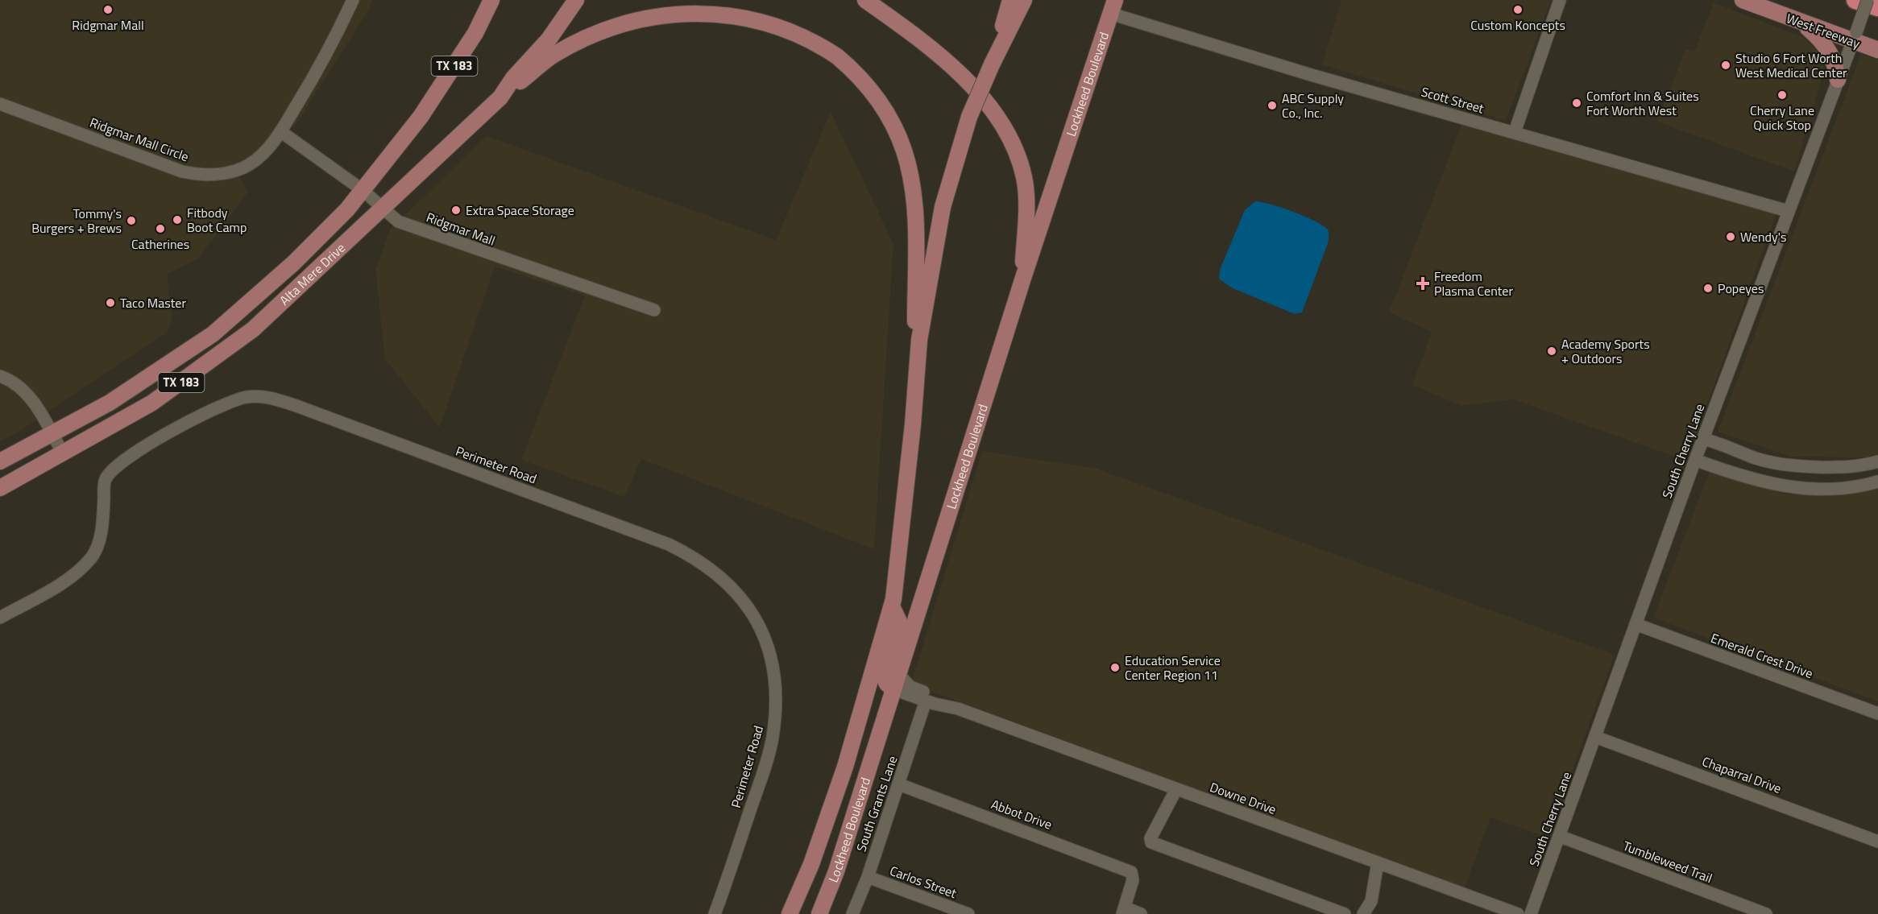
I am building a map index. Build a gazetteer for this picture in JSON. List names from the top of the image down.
{
  "streets": {
    "main road": [
      "West Freeway",
      "TX 183",
      "Lockheed Boulevard",
      "Alta Mere Drive"
    ],
    "street": [
      "Scott Street",
      "Ridgmar Mall Circle",
      "Ridgmar Mall",
      "South Cherry Lane",
      "Perimeter Road",
      "Emerald Crest Drive",
      "Chaparral Drive",
      "Downe Drive",
      "South Grants Lane",
      "Abbot Drive",
      "Tumbleweed Trail",
      "Carlos Street"
    ]
  },
  "crossings": [
    ["West Freeway", "South Cherry Lane"],
    ["Lockheed Boulevard", "Scott Street"],
    ["Lockheed Boulevard", "Downe Drive"],
    ["Scott Street", "South Cherry Lane"],
    ["Ridgmar Mall Circle", "Ridgmar Mall"],
    ["Ridgmar Mall", "Alta Mere Drive"],
    ["South Cherry Lane", "Emerald Crest Drive"],
    ["South Cherry Lane", "Chaparral Drive"],
    ["South Cherry Lane", "Tumbleweed Trail"],
    ["Downe Drive", "South Grants Lane"],
    ["South Grants Lane", "Abbot Drive"],
    ["South Grants Lane", "Carlos Street"]
  ],
  "places": {
    "other": [
      "Ridgmar Mall",
      "Custom Koncepts",
      "Studio 6 Fort Worth West Medical Center",
      "Cherry Lane Quick Stop",
      "Comfort Inn & Suites Fort Worth West",
      "ABC Supply Co., Inc.",
      "Extra Space Storage",
      "Fitbody Boot Camp",
      "Tommy's Burgers + Brews",
      "Catherines",
      "Wendy's",
      "Popeyes",
      "Taco Master",
      "Academy Sports + Outdoors",
      "Education Service Center Region 11"
    ],
    "health": ["Freedom Plasma Center"]
  }
}
